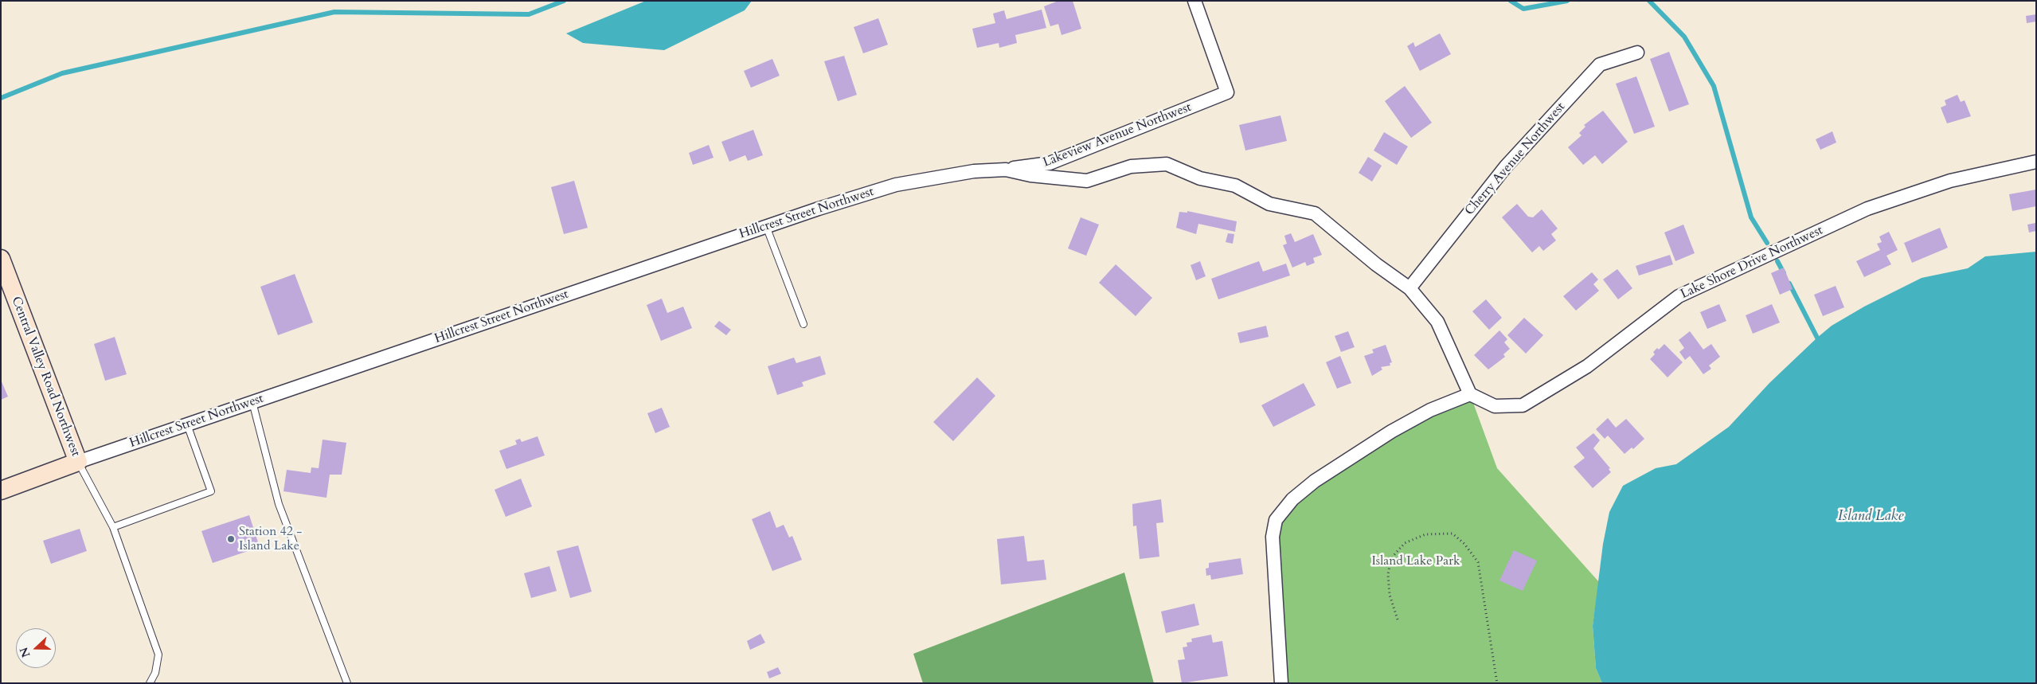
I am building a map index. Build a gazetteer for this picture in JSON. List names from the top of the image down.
{
  "streets": {
    "main road": ["Central Valley Road Northwest"],
    "street": [
      "Lakeview Avenue Northwest",
      "Cherry Avenue Northwest",
      "Hillcrest Street Northwest",
      "Lake Shore Drive Northwest"
    ]
  },
  "crossings": [
    ["Lakeview Avenue Northwest", "Hillcrest Street Northwest"],
    ["Cherry Avenue Northwest", "Hillcrest Street Northwest"],
    ["Hillcrest Street Northwest", "Lake Shore Drive Northwest"],
    ["Hillcrest Street Northwest", "Central Valley Road Northwest"]
  ],
  "water": ["Island Lake"],
  "parks": ["Island Lake Park"],
  "places": ["Station 42 - Island Lake"],
  "north": "left"
}
